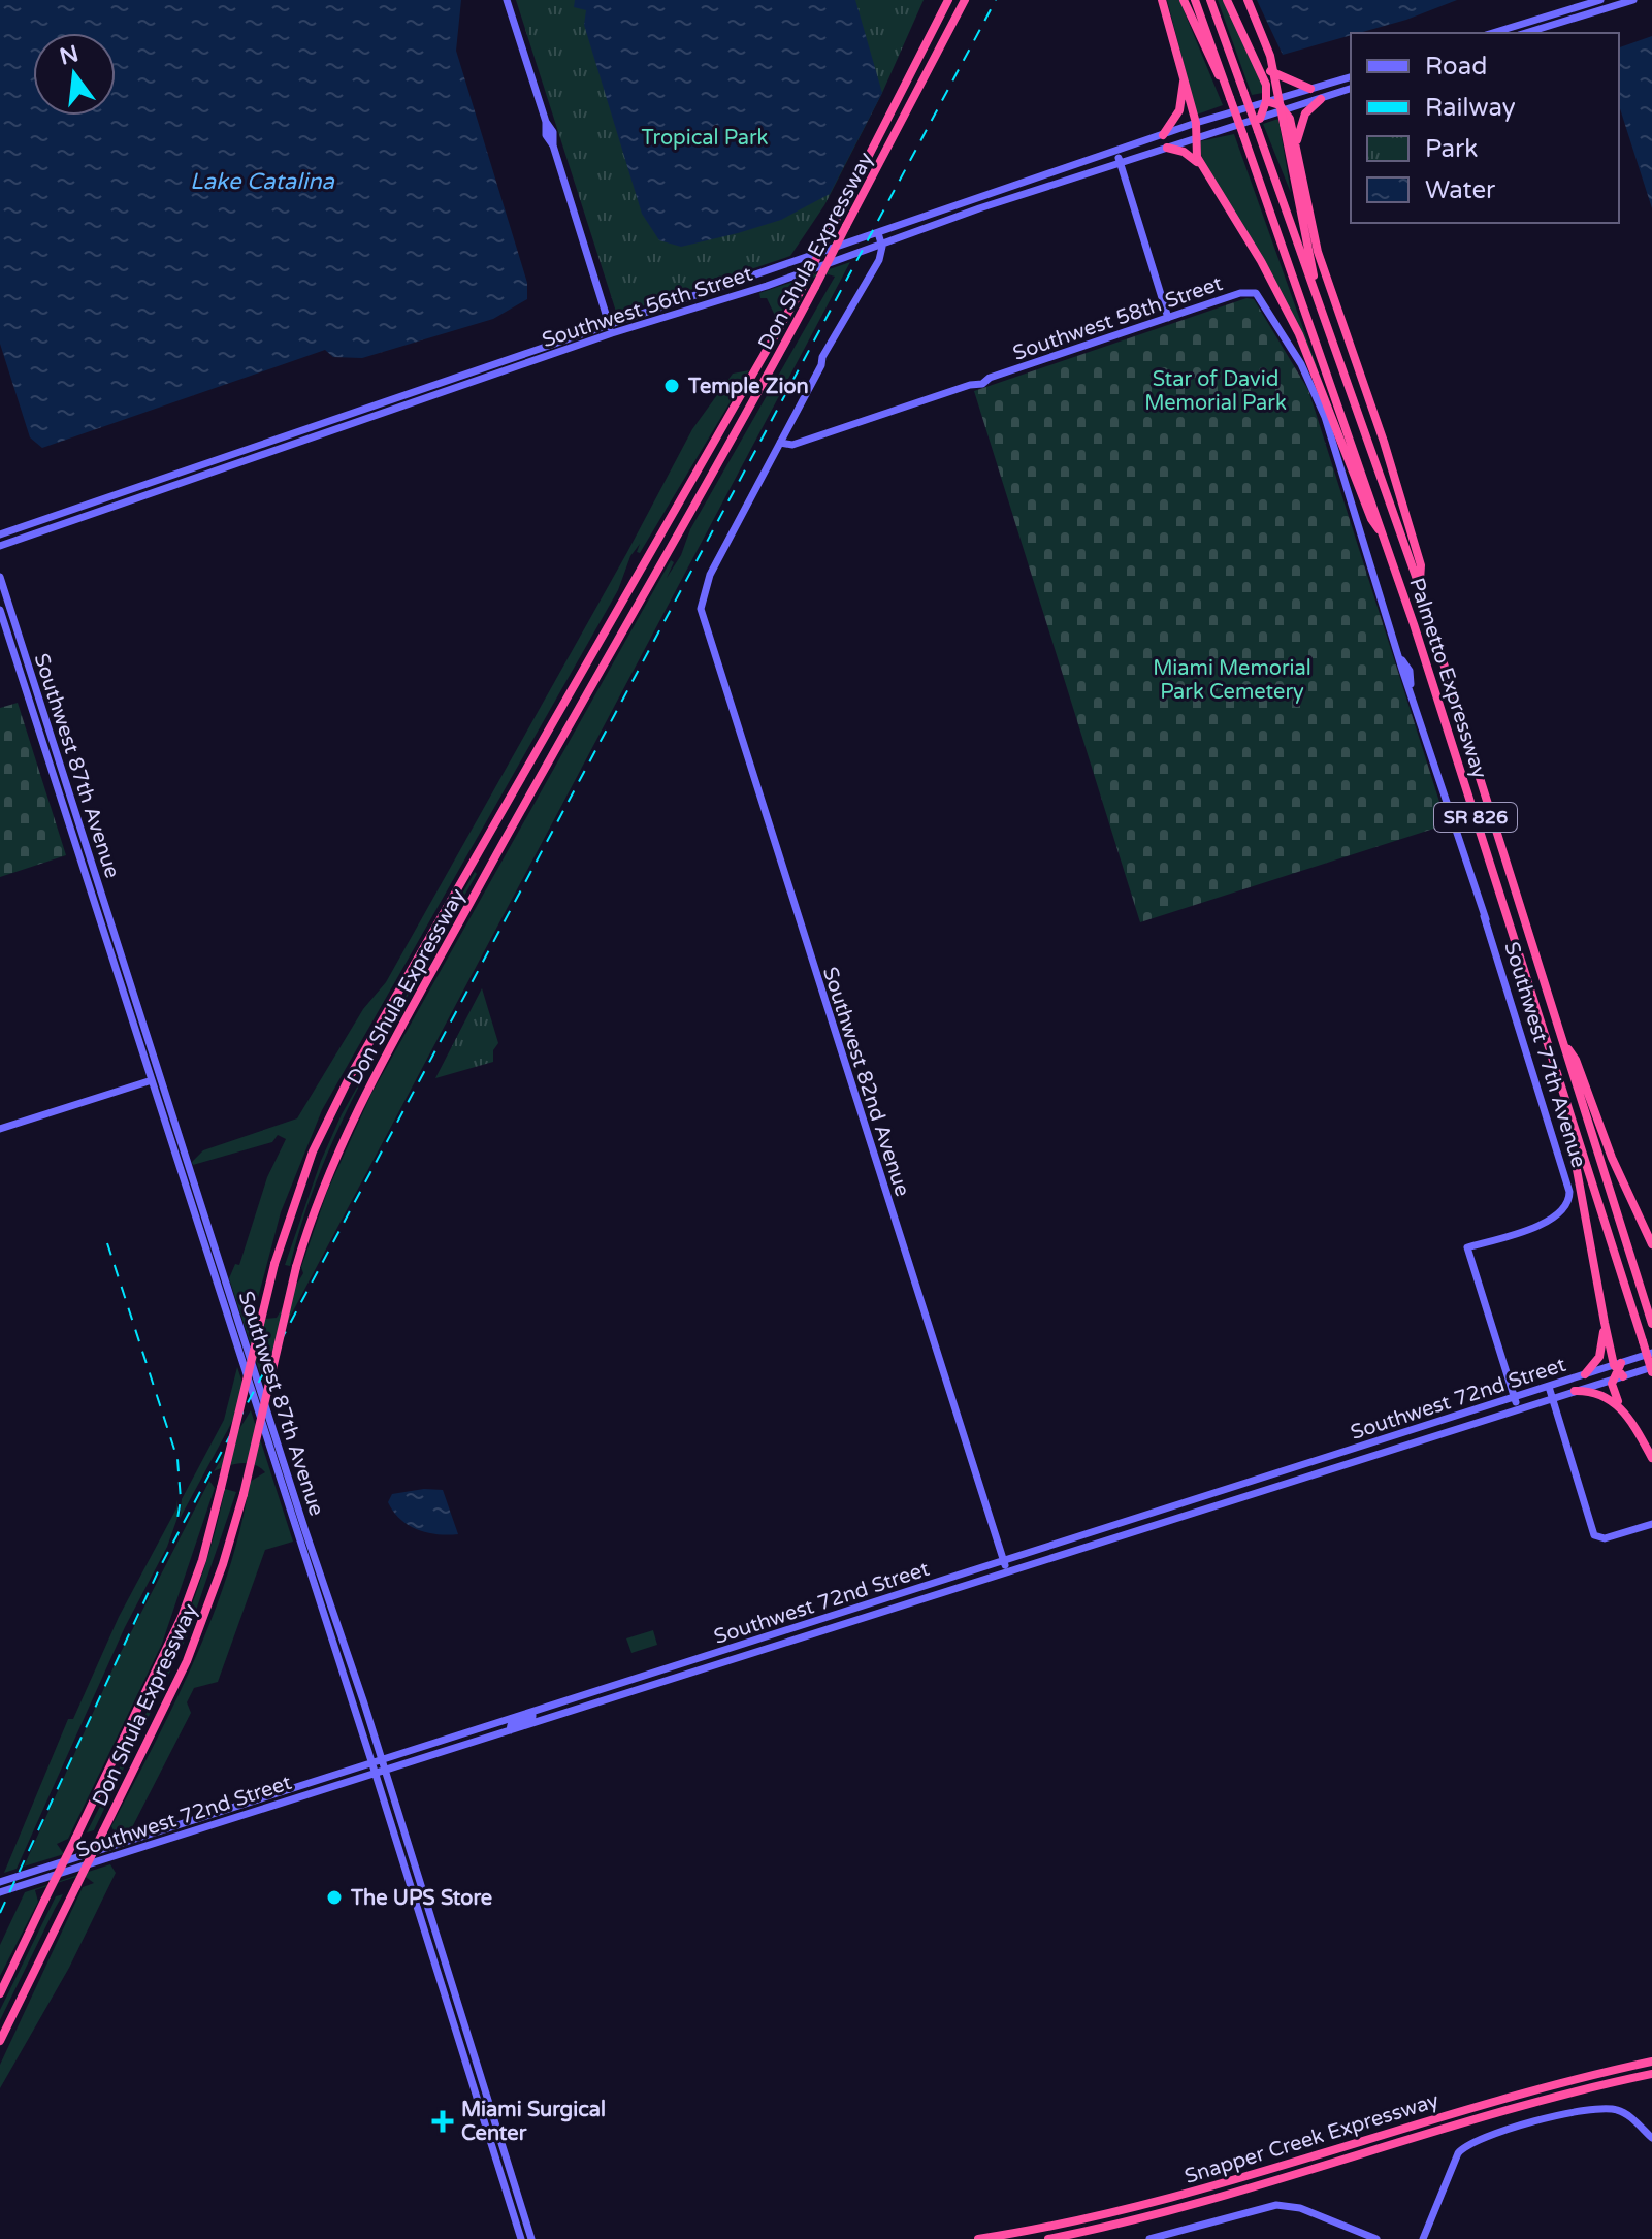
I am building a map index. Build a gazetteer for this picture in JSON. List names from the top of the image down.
{
  "streets": {
    "highway": [
      "Don Shula Expressway",
      "Palmetto Expressway",
      "SR 826",
      "Snapper Creek Expressway"
    ],
    "main road": [
      "Southwest 56th Street",
      "Southwest 58th Street",
      "Southwest 87th Avenue",
      "Southwest 77th Avenue",
      "Southwest 82nd Avenue",
      "Southwest 72nd Street"
    ]
  },
  "crossings": [
    ["Southwest 58th Street", "Southwest 77th Avenue"],
    ["Southwest 58th Street", "Southwest 82nd Avenue"],
    ["Palmetto Expressway", "Southwest 72nd Street"],
    ["Southwest 87th Avenue", "Southwest 72nd Street"],
    ["Southwest 77th Avenue", "Southwest 72nd Street"],
    ["Southwest 82nd Avenue", "Southwest 72nd Street"]
  ],
  "water": ["Lake Catalina"],
  "parks": ["Tropical Park", "Star of David Memorial Park", "Miami Memorial Park Cemetery"],
  "places": {
    "other": ["Temple Zion", "The UPS Store"],
    "health": ["Miami Surgical Center"]
  },
  "legend": [
    "Road",
    "Railway",
    "Park",
    "Water"
  ],
  "north": "top"
}
